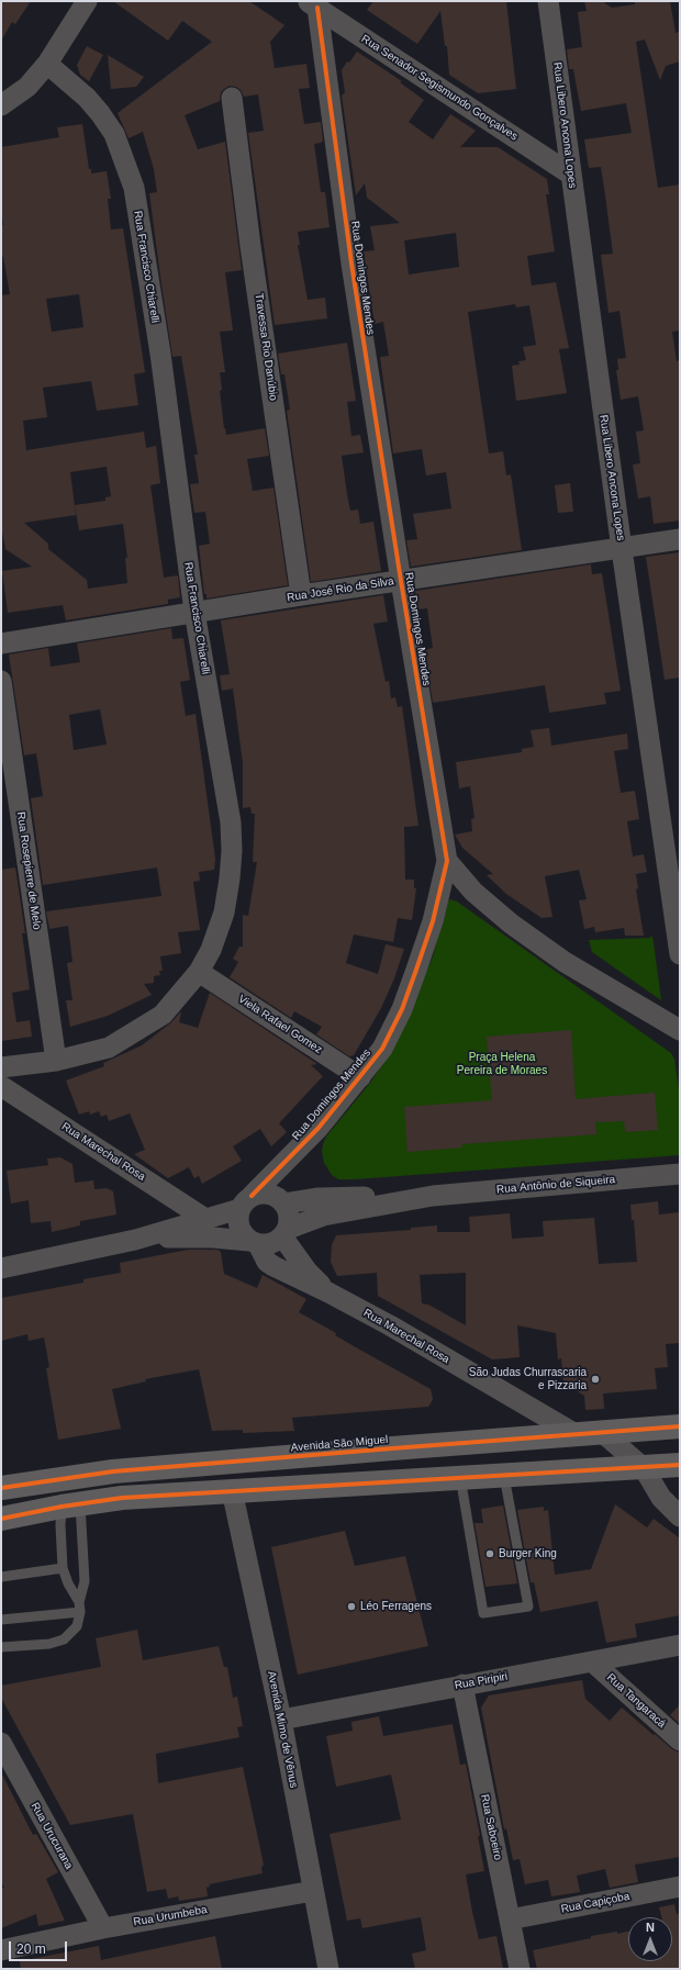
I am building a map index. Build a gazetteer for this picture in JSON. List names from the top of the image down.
{
  "streets": {
    "main road": ["Avenida São Miguel"],
    "street": [
      "Rua Senador Segismundo Gonçalves",
      "Rua Libero Ancona Lopes",
      "Rua Francisco Chiarelli",
      "Rua Domingos Mendes",
      "Travessa Rio Danúbio",
      "Rua José Rio da Silva",
      "Rua Rosepierre de Melo",
      "Viela Rafael Gomez",
      "Rua Marechal Rosa",
      "Rua Antônio de Siqueira",
      "Rua Piripiri",
      "Rua Tangaracá",
      "Avenida Mimo de Vênus",
      "Rua Saboeiro",
      "Rua Urucurana",
      "Rua Capiçoba",
      "Rua Urumbeba"
    ]
  },
  "crossings": [
    ["Rua Senador Segismundo Gonçalves", "Rua Libero Ancona Lopes"],
    ["Rua Senador Segismundo Gonçalves", "Rua Domingos Mendes"],
    ["Rua Libero Ancona Lopes", "Rua José Rio da Silva"],
    ["Rua Francisco Chiarelli", "Rua José Rio da Silva"],
    ["Rua Francisco Chiarelli", "Rua Rosepierre de Melo"],
    ["Rua Francisco Chiarelli", "Viela Rafael Gomez"],
    ["Rua Domingos Mendes", "Rua José Rio da Silva"],
    ["Rua Domingos Mendes", "Viela Rafael Gomez"],
    ["Rua Domingos Mendes", "Rua Marechal Rosa"],
    ["Rua Domingos Mendes", "Rua Antônio de Siqueira"],
    ["Travessa Rio Danúbio", "Rua José Rio da Silva"],
    ["Rua Marechal Rosa", "Rua Antônio de Siqueira"],
    ["Rua Marechal Rosa", "Avenida São Miguel"],
    ["Rua Piripiri", "Rua Tangaracá"],
    ["Rua Piripiri", "Avenida Mimo de Vênus"],
    ["Rua Piripiri", "Rua Saboeiro"],
    ["Avenida Mimo de Vênus", "Rua Urumbeba"],
    ["Rua Saboeiro", "Rua Capiçoba"],
    ["Rua Urucurana", "Rua Urumbeba"]
  ],
  "parks": ["Praça Helena Pereira de Moraes"],
  "places": ["São Judas Churrascaria e Pizzaria", "Burger King", "Léo Ferragens"],
  "scale_bar": "20 m",
  "north": "top"
}
